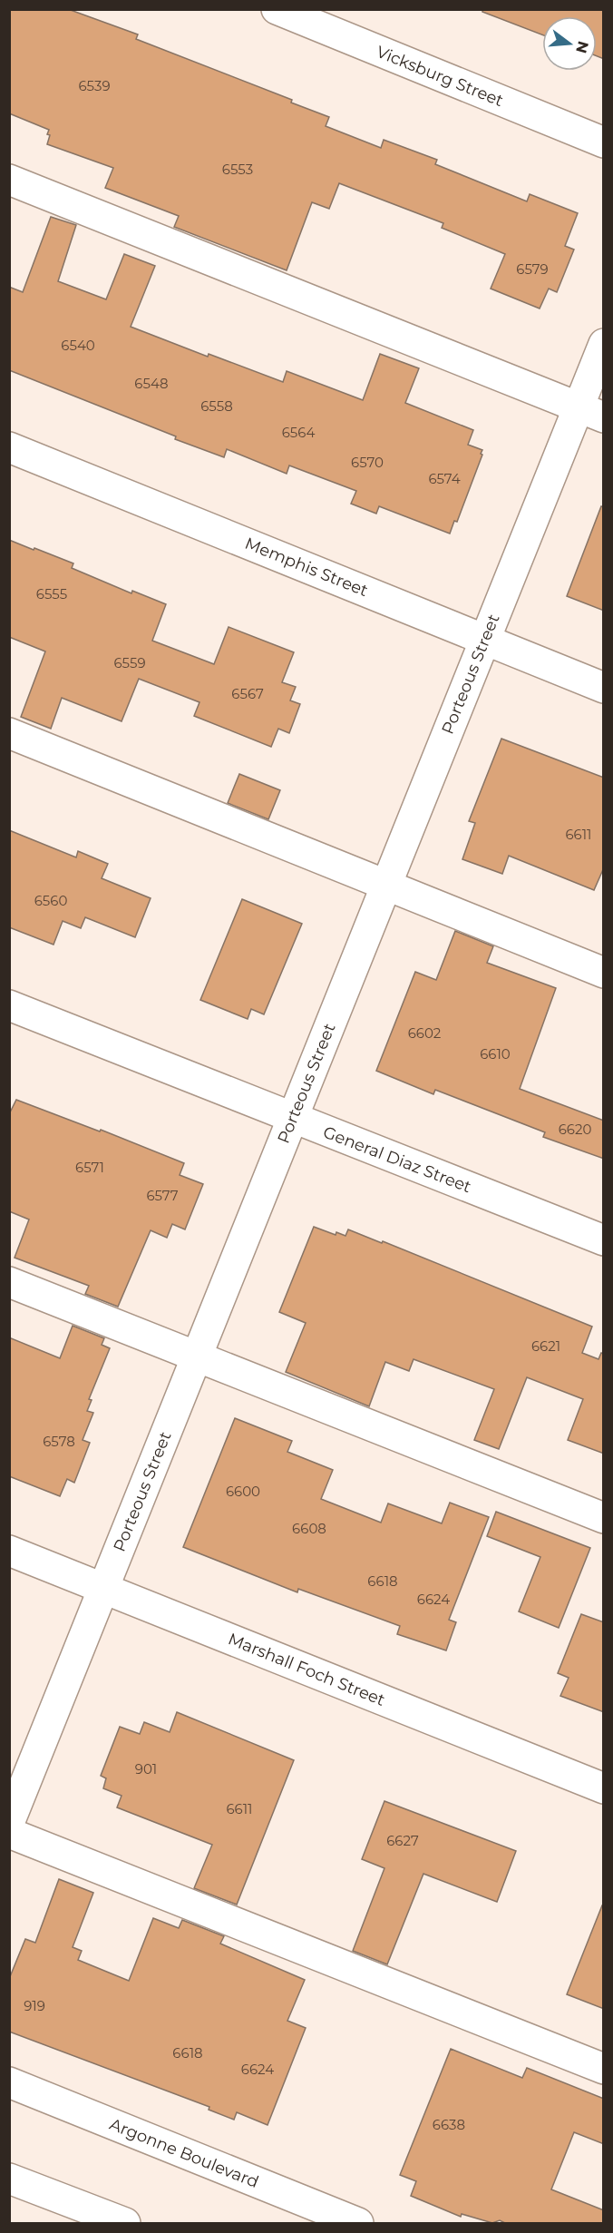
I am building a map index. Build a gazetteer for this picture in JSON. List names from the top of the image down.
{
  "streets": {
    "street": [
      "Vicksburg Street",
      "Memphis Street",
      "Porteous Street",
      "General Diaz Street",
      "Marshall Foch Street",
      "Argonne Boulevard"
    ]
  },
  "crossings": [
    ["Memphis Street", "Porteous Street"],
    ["Porteous Street", "General Diaz Street"],
    ["Porteous Street", "Marshall Foch Street"]
  ],
  "house_numbers": [
    "6539",
    "6553",
    "6579",
    "6540",
    "6548",
    "6558",
    "6564",
    "6570",
    "6574",
    "6555",
    "6559",
    "6567",
    "6611",
    "6560",
    "6602",
    "6610",
    "6620",
    "6571",
    "6577",
    "6621",
    "6578",
    "6600",
    "6608",
    "6618",
    "6624",
    "901",
    "6611",
    "6627",
    "919",
    "6618",
    "6624",
    "6638"
  ],
  "north": "right"
}
